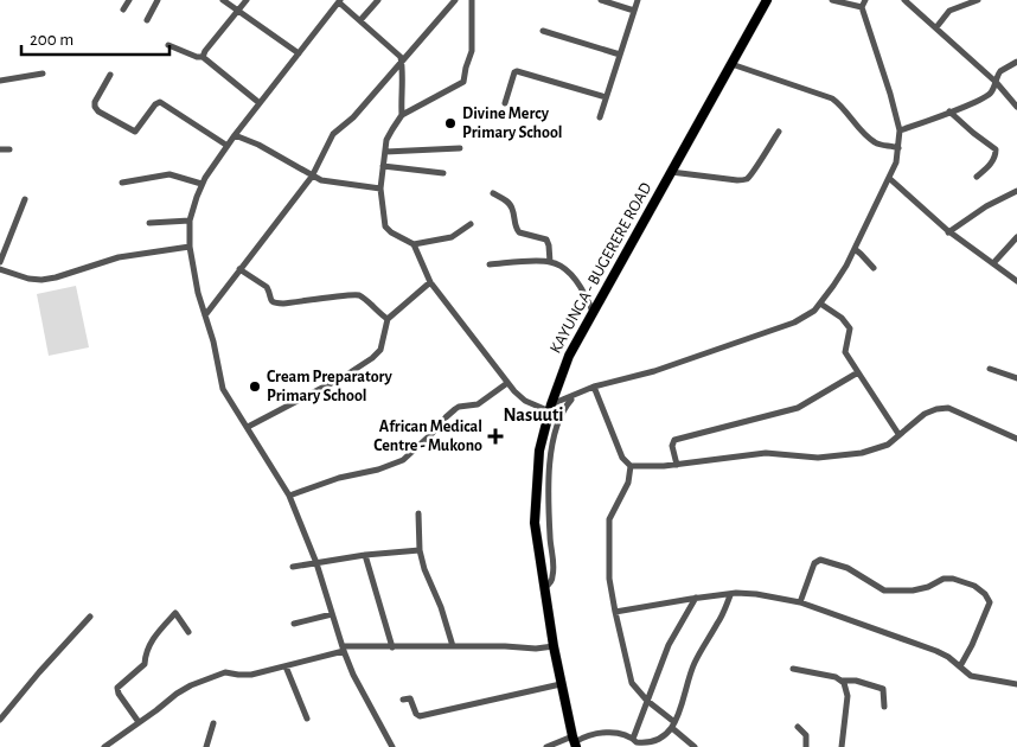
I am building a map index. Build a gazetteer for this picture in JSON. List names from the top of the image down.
{
  "streets": {
    "main road": ["KAYUNGA - BUGERERE ROAD"]
  },
  "districts": ["Nasuuti"],
  "places": {
    "other": ["Divine Mercy Primary School", "Cream Preparatory Primary School"],
    "health": ["African Medical Centre - Mukono"]
  },
  "scale_bar": "200 m"
}
